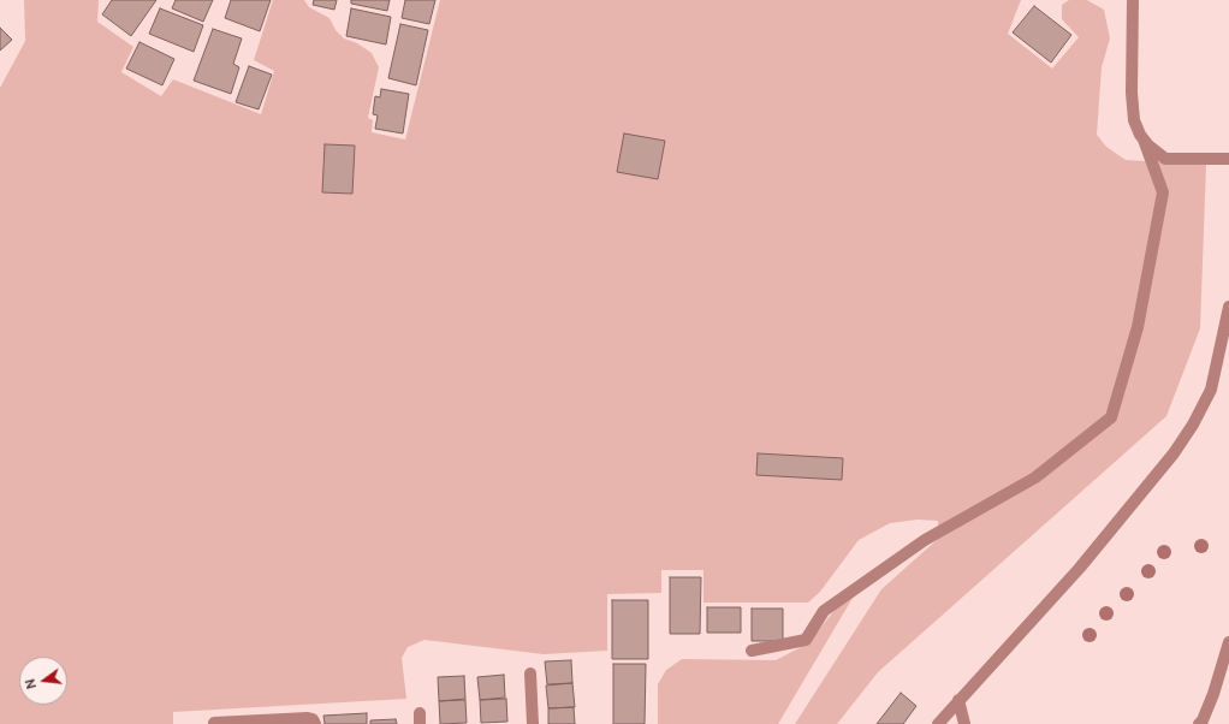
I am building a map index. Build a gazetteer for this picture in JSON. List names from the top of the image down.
{
  "north": "left"
}
